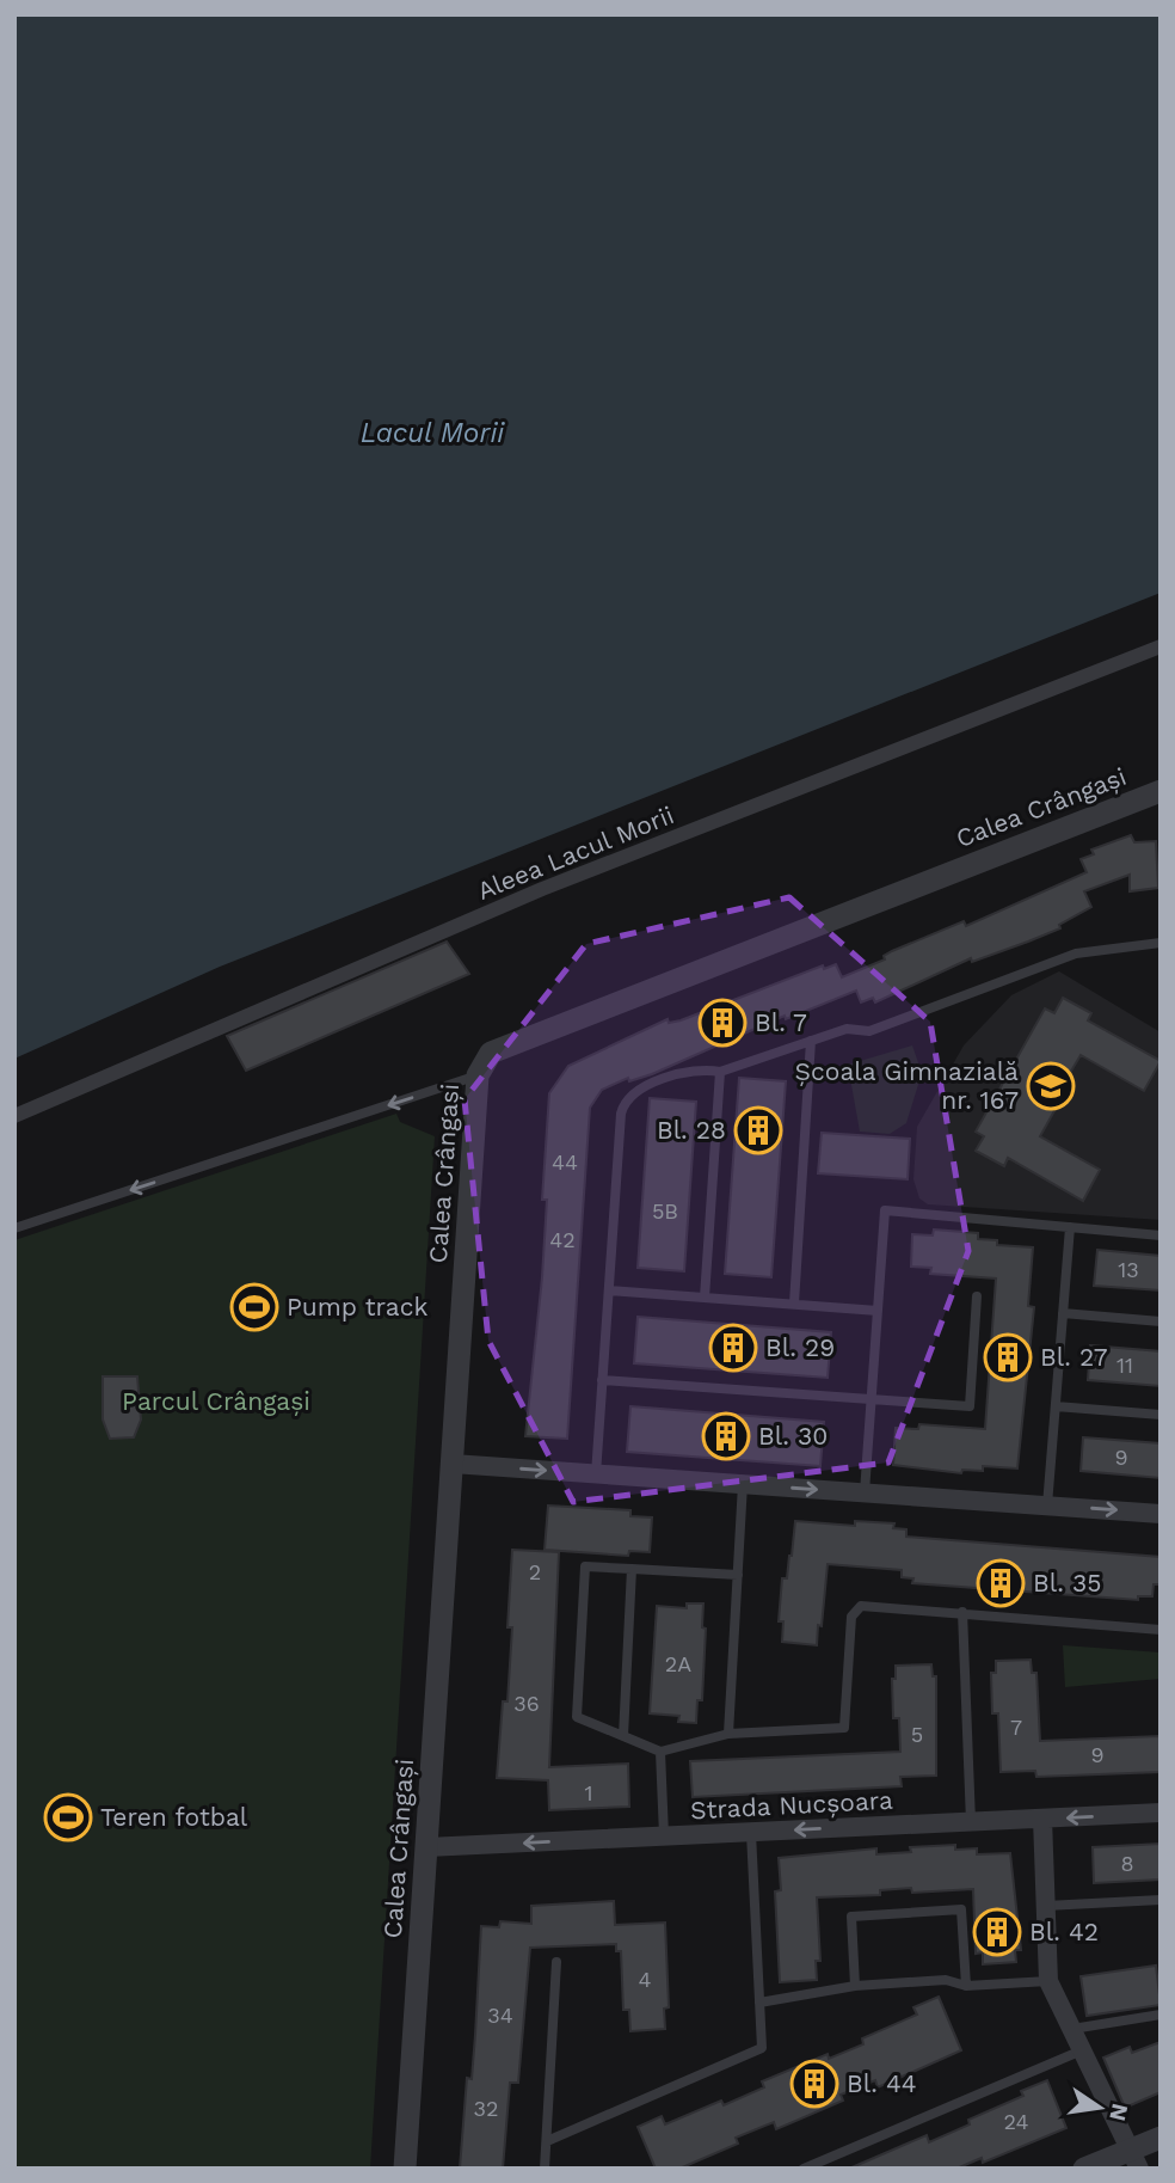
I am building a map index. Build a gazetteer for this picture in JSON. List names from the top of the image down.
{
  "streets": {
    "street": ["Calea Crângași", "Aleea Lacul Morii", "Strada Nucșoara"]
  },
  "crossings": [
    ["Calea Crângași", "Strada Nucșoara"]
  ],
  "one_way": ["Strada Nucșoara"],
  "water": ["Lacul Morii"],
  "parks": ["Parcul Crângași"],
  "places": {
    "building": [
      "Bl. 7",
      "Bl. 28",
      "Bl. 29",
      "Bl. 27",
      "Bl. 30",
      "Bl. 35",
      "Bl. 42",
      "Bl. 44"
    ],
    "school or university": ["Școala Gimnazială nr. 167"],
    "sports": ["Pump track", "Teren fotbal"]
  },
  "house_numbers": [
    "44",
    "5B",
    "42",
    "13",
    "11",
    "9",
    "2",
    "2A",
    "36",
    "7",
    "5",
    "9",
    "1",
    "8",
    "4",
    "34",
    "32",
    "24"
  ],
  "north": "right"
}
